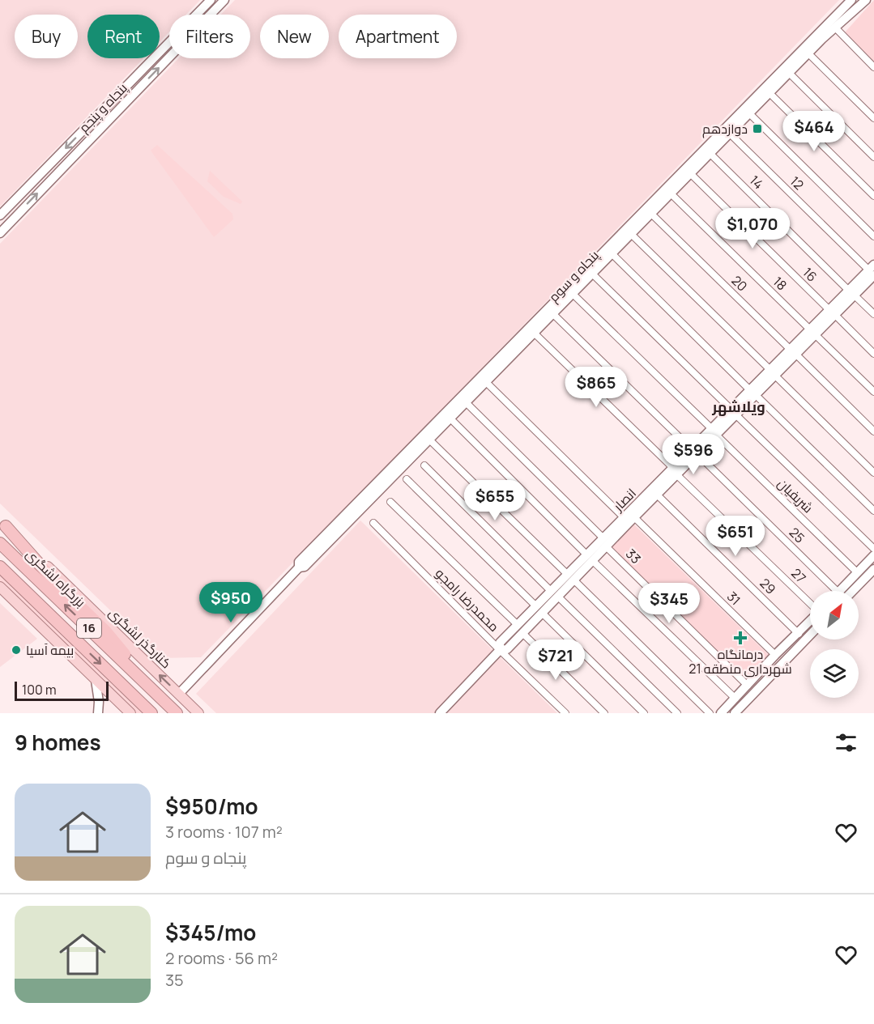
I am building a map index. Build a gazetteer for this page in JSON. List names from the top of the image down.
{
  "streets": {
    "highway": ["16", "بزرگراه لشگری"],
    "main road": ["کنارگذر لشگری"],
    "street": [
      "پنجاه و پنجم",
      "14",
      "12",
      "پنجاه و سوم",
      "20",
      "18",
      "شریفیان",
      "انصار",
      "25",
      "33",
      "27",
      "29",
      "31",
      "محمدرضا رامجو"
    ]
  },
  "crossings": [
    ["14", "پنجاه و سوم"],
    ["14", "انصار"],
    ["12", "پنجاه و سوم"],
    ["12", "انصار"],
    ["16", "پنجاه و سوم"],
    ["16", "انصار"],
    ["پنجاه و سوم", "20"],
    ["پنجاه و سوم", "18"],
    ["پنجاه و سوم", "شریفیان"],
    ["پنجاه و سوم", "25"],
    ["پنجاه و سوم", "33"],
    ["پنجاه و سوم", "27"],
    ["پنجاه و سوم", "31"],
    ["پنجاه و سوم", "کنارگذر لشگری"],
    ["20", "انصار"],
    ["18", "انصار"],
    ["شریفیان", "انصار"],
    ["انصار", "25"],
    ["انصار", "33"],
    ["انصار", "27"],
    ["انصار", "29"],
    ["انصار", "31"],
    ["انصار", "محمدرضا رامجو"]
  ],
  "districts": ["ویلاشهر"],
  "places": {
    "transit": ["دوازدهم"],
    "health": ["درمانگاه شهرداری منطقه 21"],
    "other": ["بیمه آسیا"]
  },
  "scale_bar": "100 m",
  "north": "top right",
  "page": {
    "chip": [
      "Buy",
      "Rent",
      "Filters",
      "New",
      "Apartment"
    ],
    "price": [
      "$464",
      "$1,070",
      "$865",
      "$596",
      "$655",
      "$651",
      "$950",
      "$345",
      "$721"
    ],
    "scale": "100 m",
    "heading": "9 homes",
    "list": [
      {
        "name": "$950/mo",
        "note": "3 rooms · 107 m² · پنجاه و سوم"
      },
      {
        "name": "$345/mo",
        "note": "2 rooms · 56 m² · 35"
      }
    ]
  }
}
